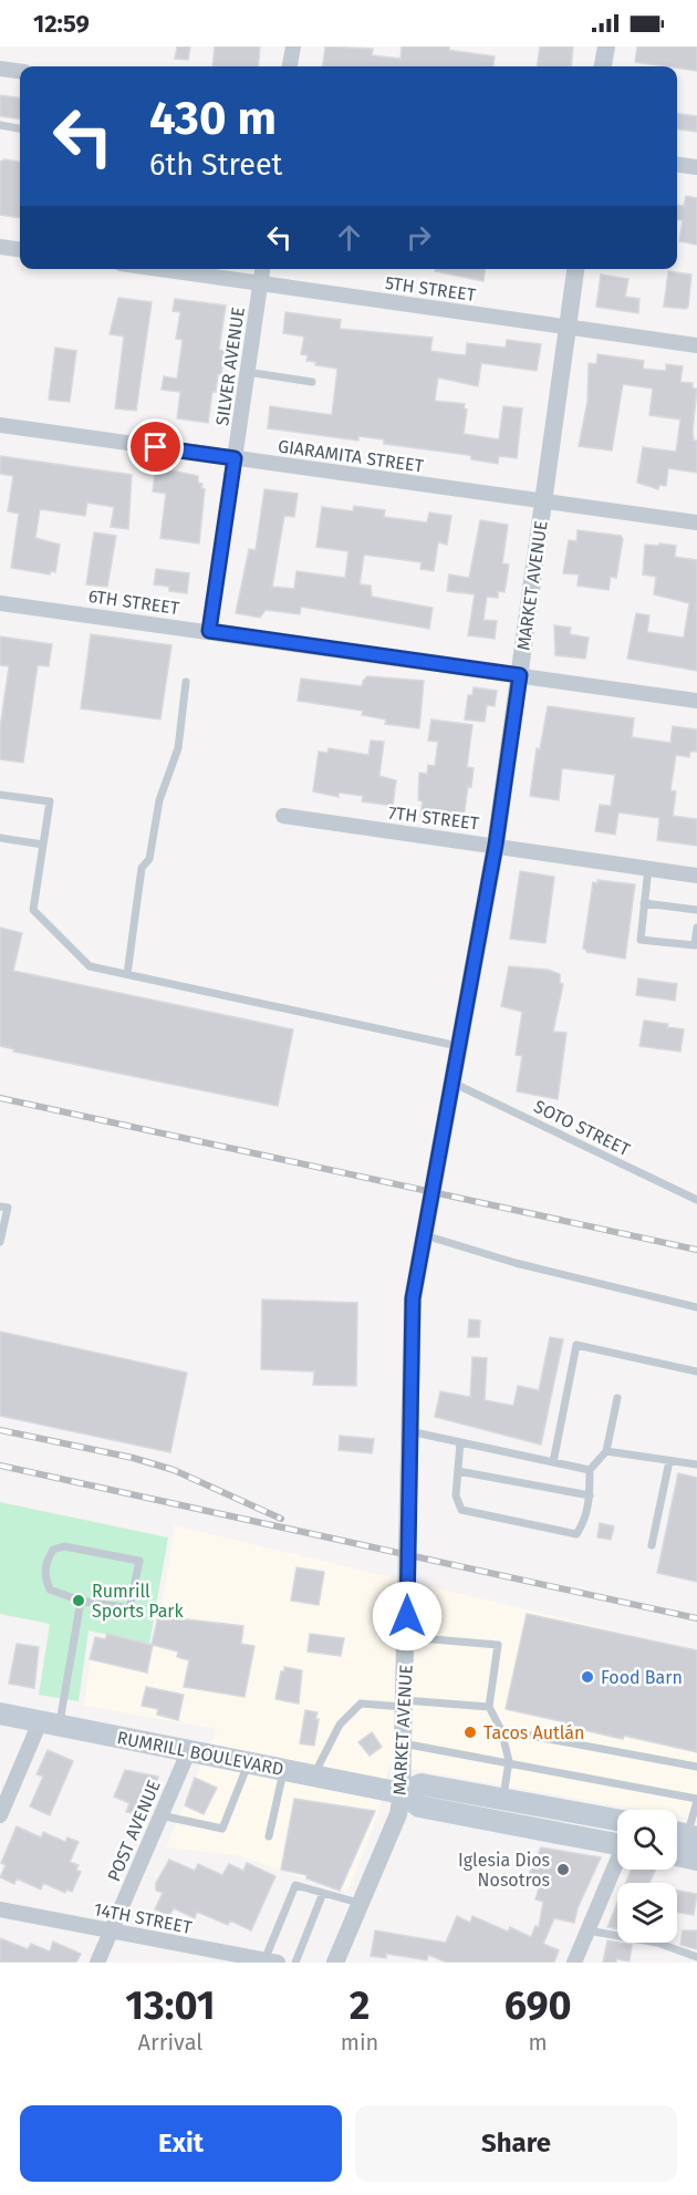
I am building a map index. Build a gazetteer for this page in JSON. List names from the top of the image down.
{
  "streets": {
    "main road": ["RUMRILL BOULEVARD"],
    "street": [
      "5TH STREET",
      "SILVER AVENUE",
      "GIARAMITA STREET",
      "MARKET AVENUE",
      "6TH STREET",
      "7TH STREET",
      "POST AVENUE",
      "14TH STREET"
    ],
    "lane": ["SOTO STREET"]
  },
  "crossings": [
    ["5TH STREET", "SILVER AVENUE"],
    ["5TH STREET", "MARKET AVENUE"],
    ["SILVER AVENUE", "GIARAMITA STREET"],
    ["SILVER AVENUE", "6TH STREET"],
    ["GIARAMITA STREET", "MARKET AVENUE"],
    ["MARKET AVENUE", "6TH STREET"],
    ["MARKET AVENUE", "7TH STREET"],
    ["MARKET AVENUE", "SOTO STREET"],
    ["MARKET AVENUE", "RUMRILL BOULEVARD"],
    ["RUMRILL BOULEVARD", "POST AVENUE"],
    ["POST AVENUE", "14TH STREET"]
  ],
  "places": [
    "Rumrill Sports Park",
    "Food Barn",
    "Tacos Autlán",
    "Iglesia Dios Nosotros"
  ],
  "page": {
    "status": "12:59",
    "turn": ["430 m", "6th Street"],
    "eta": [
      "13:01",
      "Arrival",
      "2",
      "min",
      "690",
      "m"
    ],
    "buttons": ["Exit", "Share"]
  }
}
